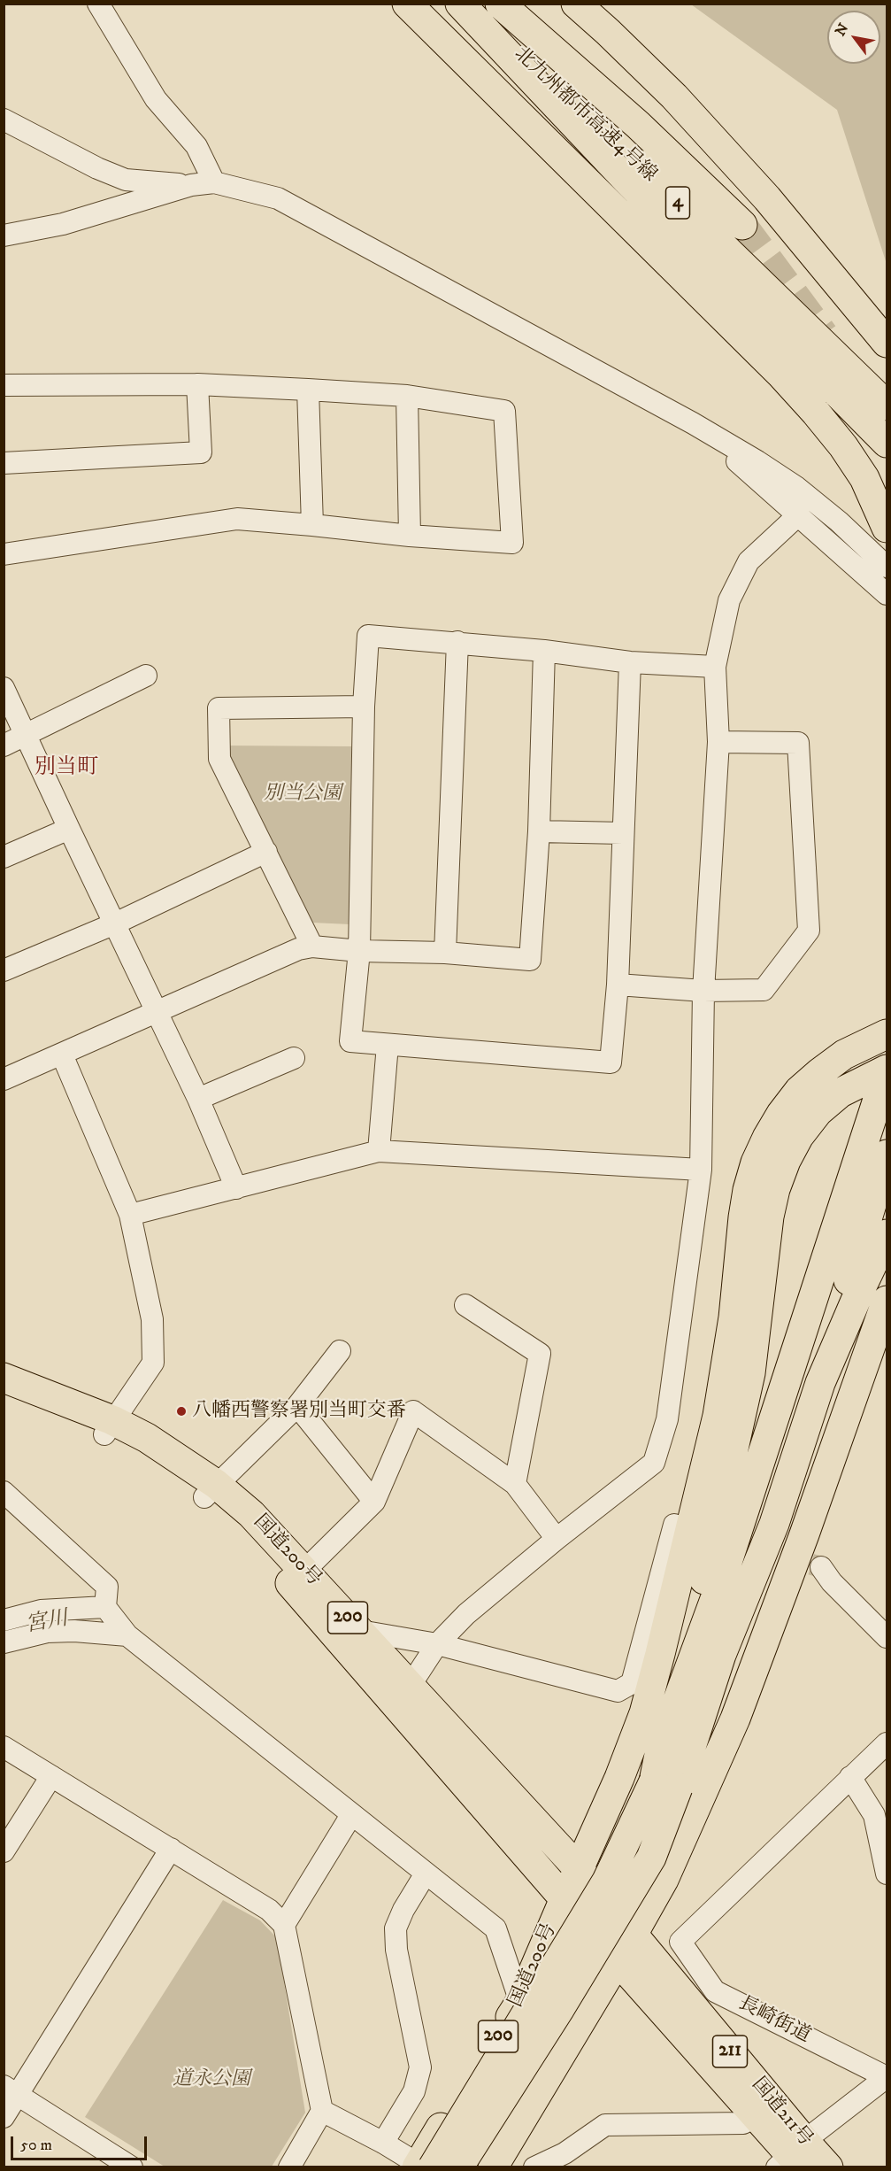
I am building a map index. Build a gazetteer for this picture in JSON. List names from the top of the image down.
{
  "streets": {
    "highway": [
      "北九州都市高速4号線",
      "4",
      "国道200号",
      "200",
      "211",
      "国道211号"
    ],
    "street": ["長崎街道"]
  },
  "crossings": [
    ["国道200号", "国道211号"]
  ],
  "districts": ["別当町"],
  "water": ["宮川"],
  "parks": ["別当公園", "道永公園"],
  "places": ["八幡西警察署別当町交番"],
  "scale_bar": "50 m",
  "north": "top left"
}
